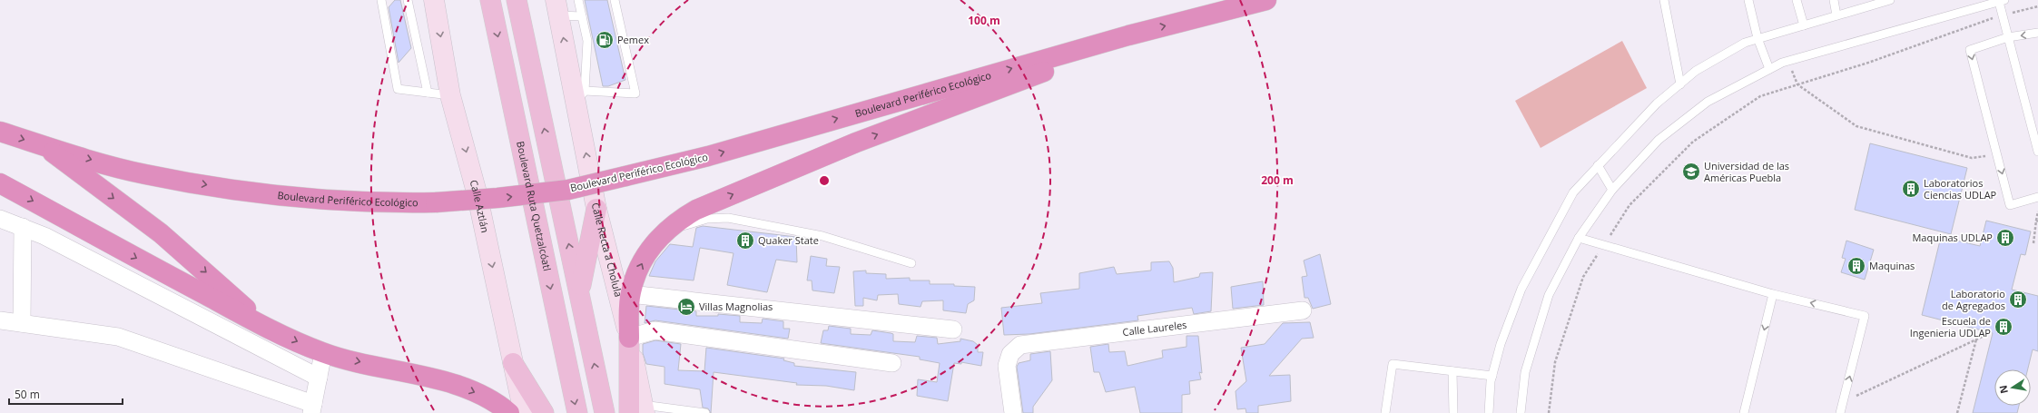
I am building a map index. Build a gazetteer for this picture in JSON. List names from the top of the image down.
{
  "streets": {
    "highway": ["Boulevard Periférico Ecológico"],
    "main road": ["Calle Aztlán", "Boulevard Ruta Quetzalcóatl", "Calle Recta a Cholula"],
    "street": ["Calle Laureles"]
  },
  "places": {
    "fuel station": ["Pemex"],
    "school or university": ["Universidad de las Américas Puebla"],
    "building": [
      "Laboratorios Ciencias UDLAP",
      "Maquinas UDLAP",
      "Quaker State",
      "Maquinas",
      "Laboratorio de Agregados",
      "Escuela de Ingenieria UDLAP"
    ],
    "hotel": ["Villas Magnolias"]
  },
  "scale_bar": "50 m",
  "north": "left",
  "rings": ["100 m", "200 m"]
}
